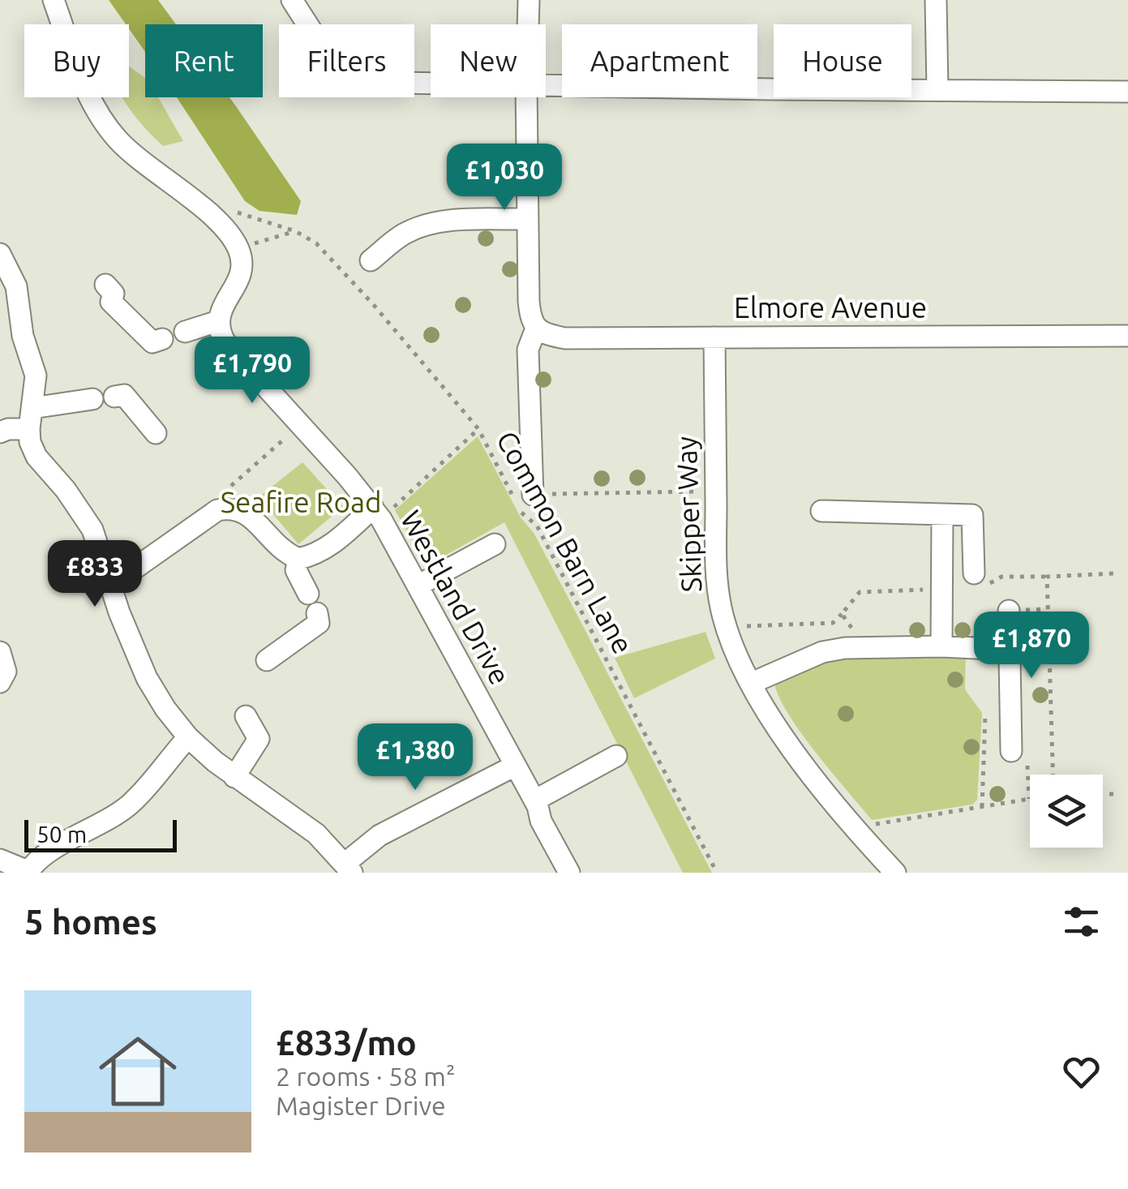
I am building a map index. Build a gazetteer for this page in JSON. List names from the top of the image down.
{
  "streets": {
    "street": ["Elmore Avenue", "Skipper Way", "Westland Drive"],
    "path": ["Common Barn Lane"]
  },
  "crossings": [
    ["Elmore Avenue", "Skipper Way"]
  ],
  "parks": ["Seafire Road"],
  "scale_bar": "50 m",
  "page": {
    "chip": [
      "Buy",
      "Rent",
      "Filters",
      "New",
      "Apartment",
      "House"
    ],
    "price": [
      "£1,030",
      "£1,790",
      "£833",
      "£1,870",
      "£1,380"
    ],
    "scale": "50 m",
    "heading": "5 homes",
    "list": [
      {
        "name": "£833/mo",
        "note": "2 rooms · 58 m² · Magister Drive"
      }
    ]
  }
}
